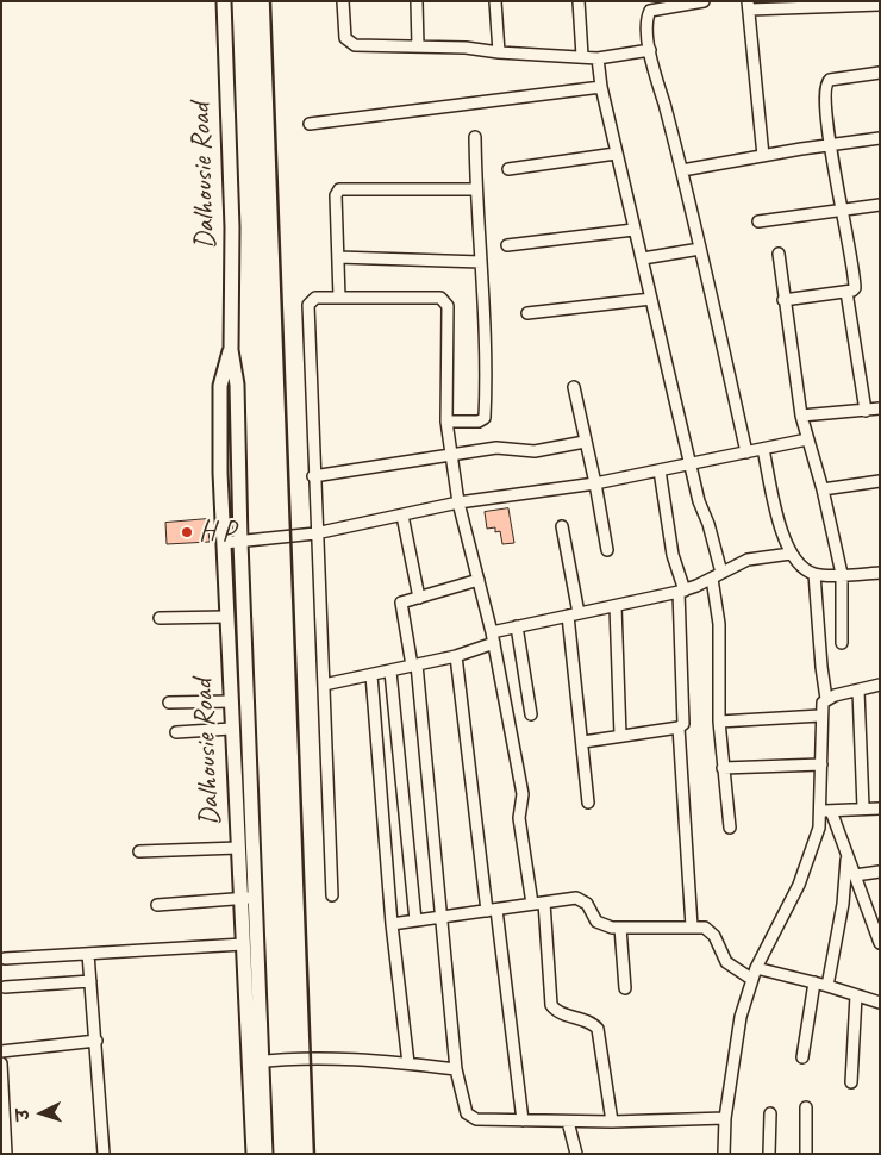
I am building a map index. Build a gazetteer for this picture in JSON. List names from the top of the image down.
{
  "streets": {
    "street": ["Dalhousie Road"]
  },
  "places": ["H P"],
  "north": "left"
}
